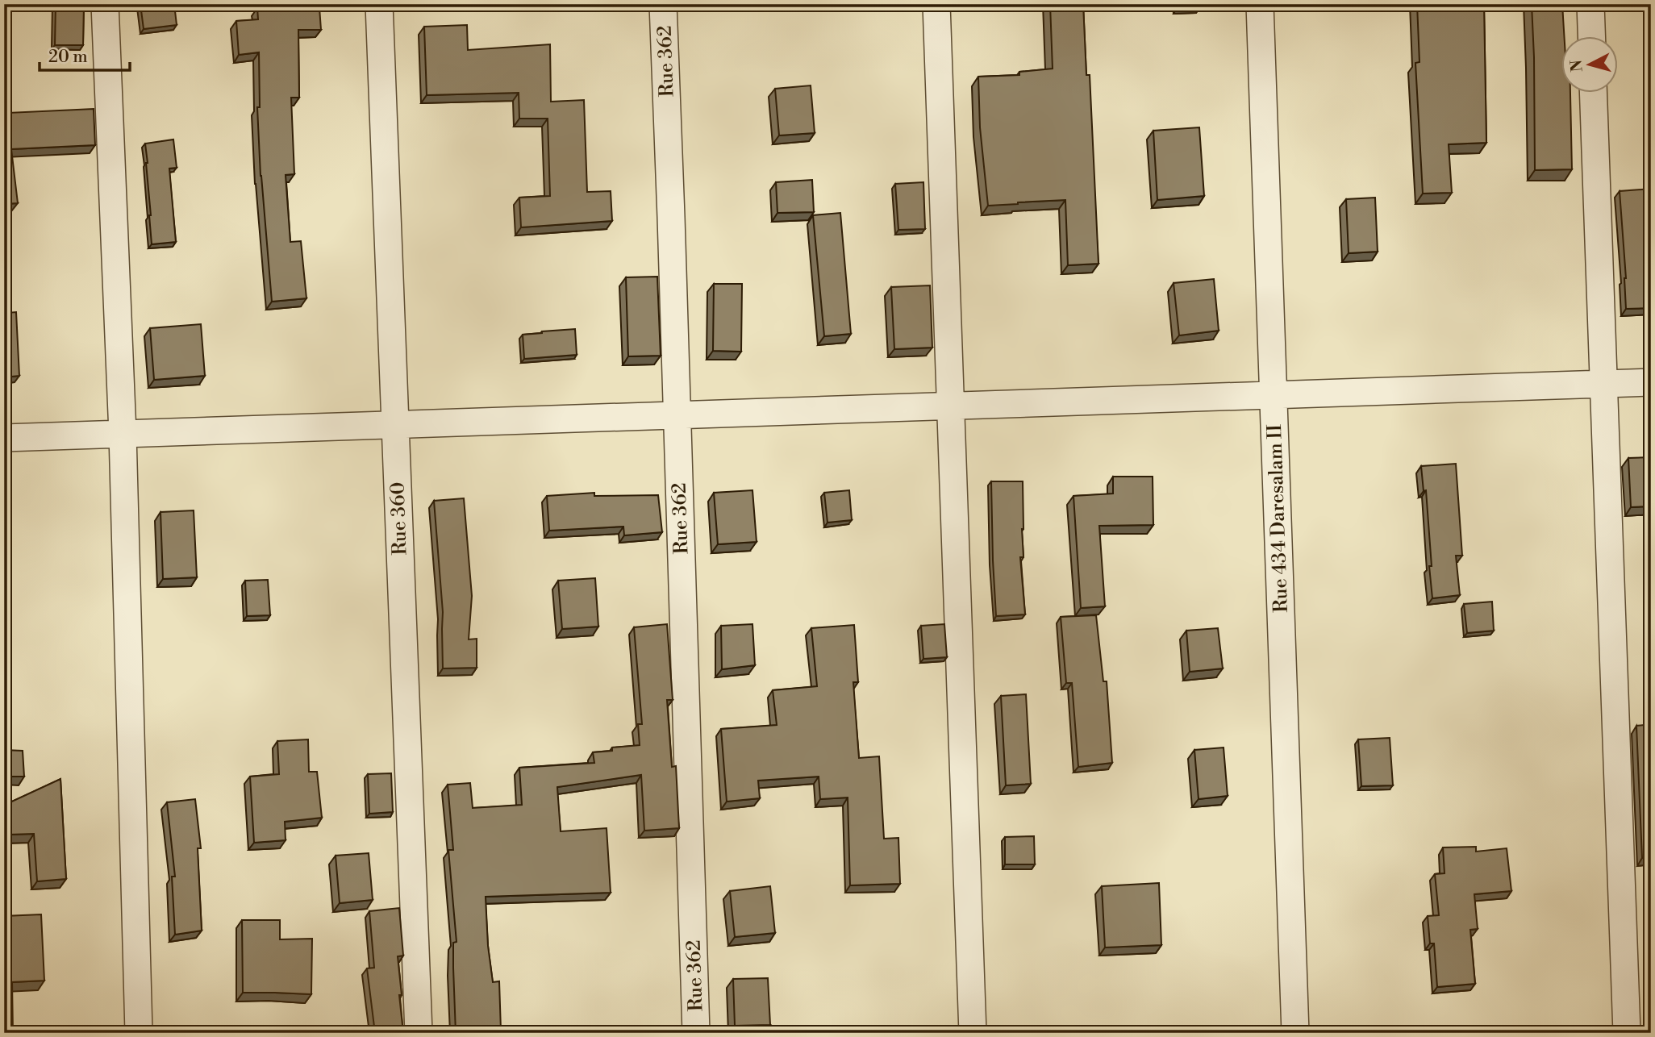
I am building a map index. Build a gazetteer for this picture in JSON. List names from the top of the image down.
{
  "streets": {
    "street": ["Rue 362", "Rue 360", "Rue 434 Daresalam II"]
  },
  "scale_bar": "20 m",
  "north": "left"
}
